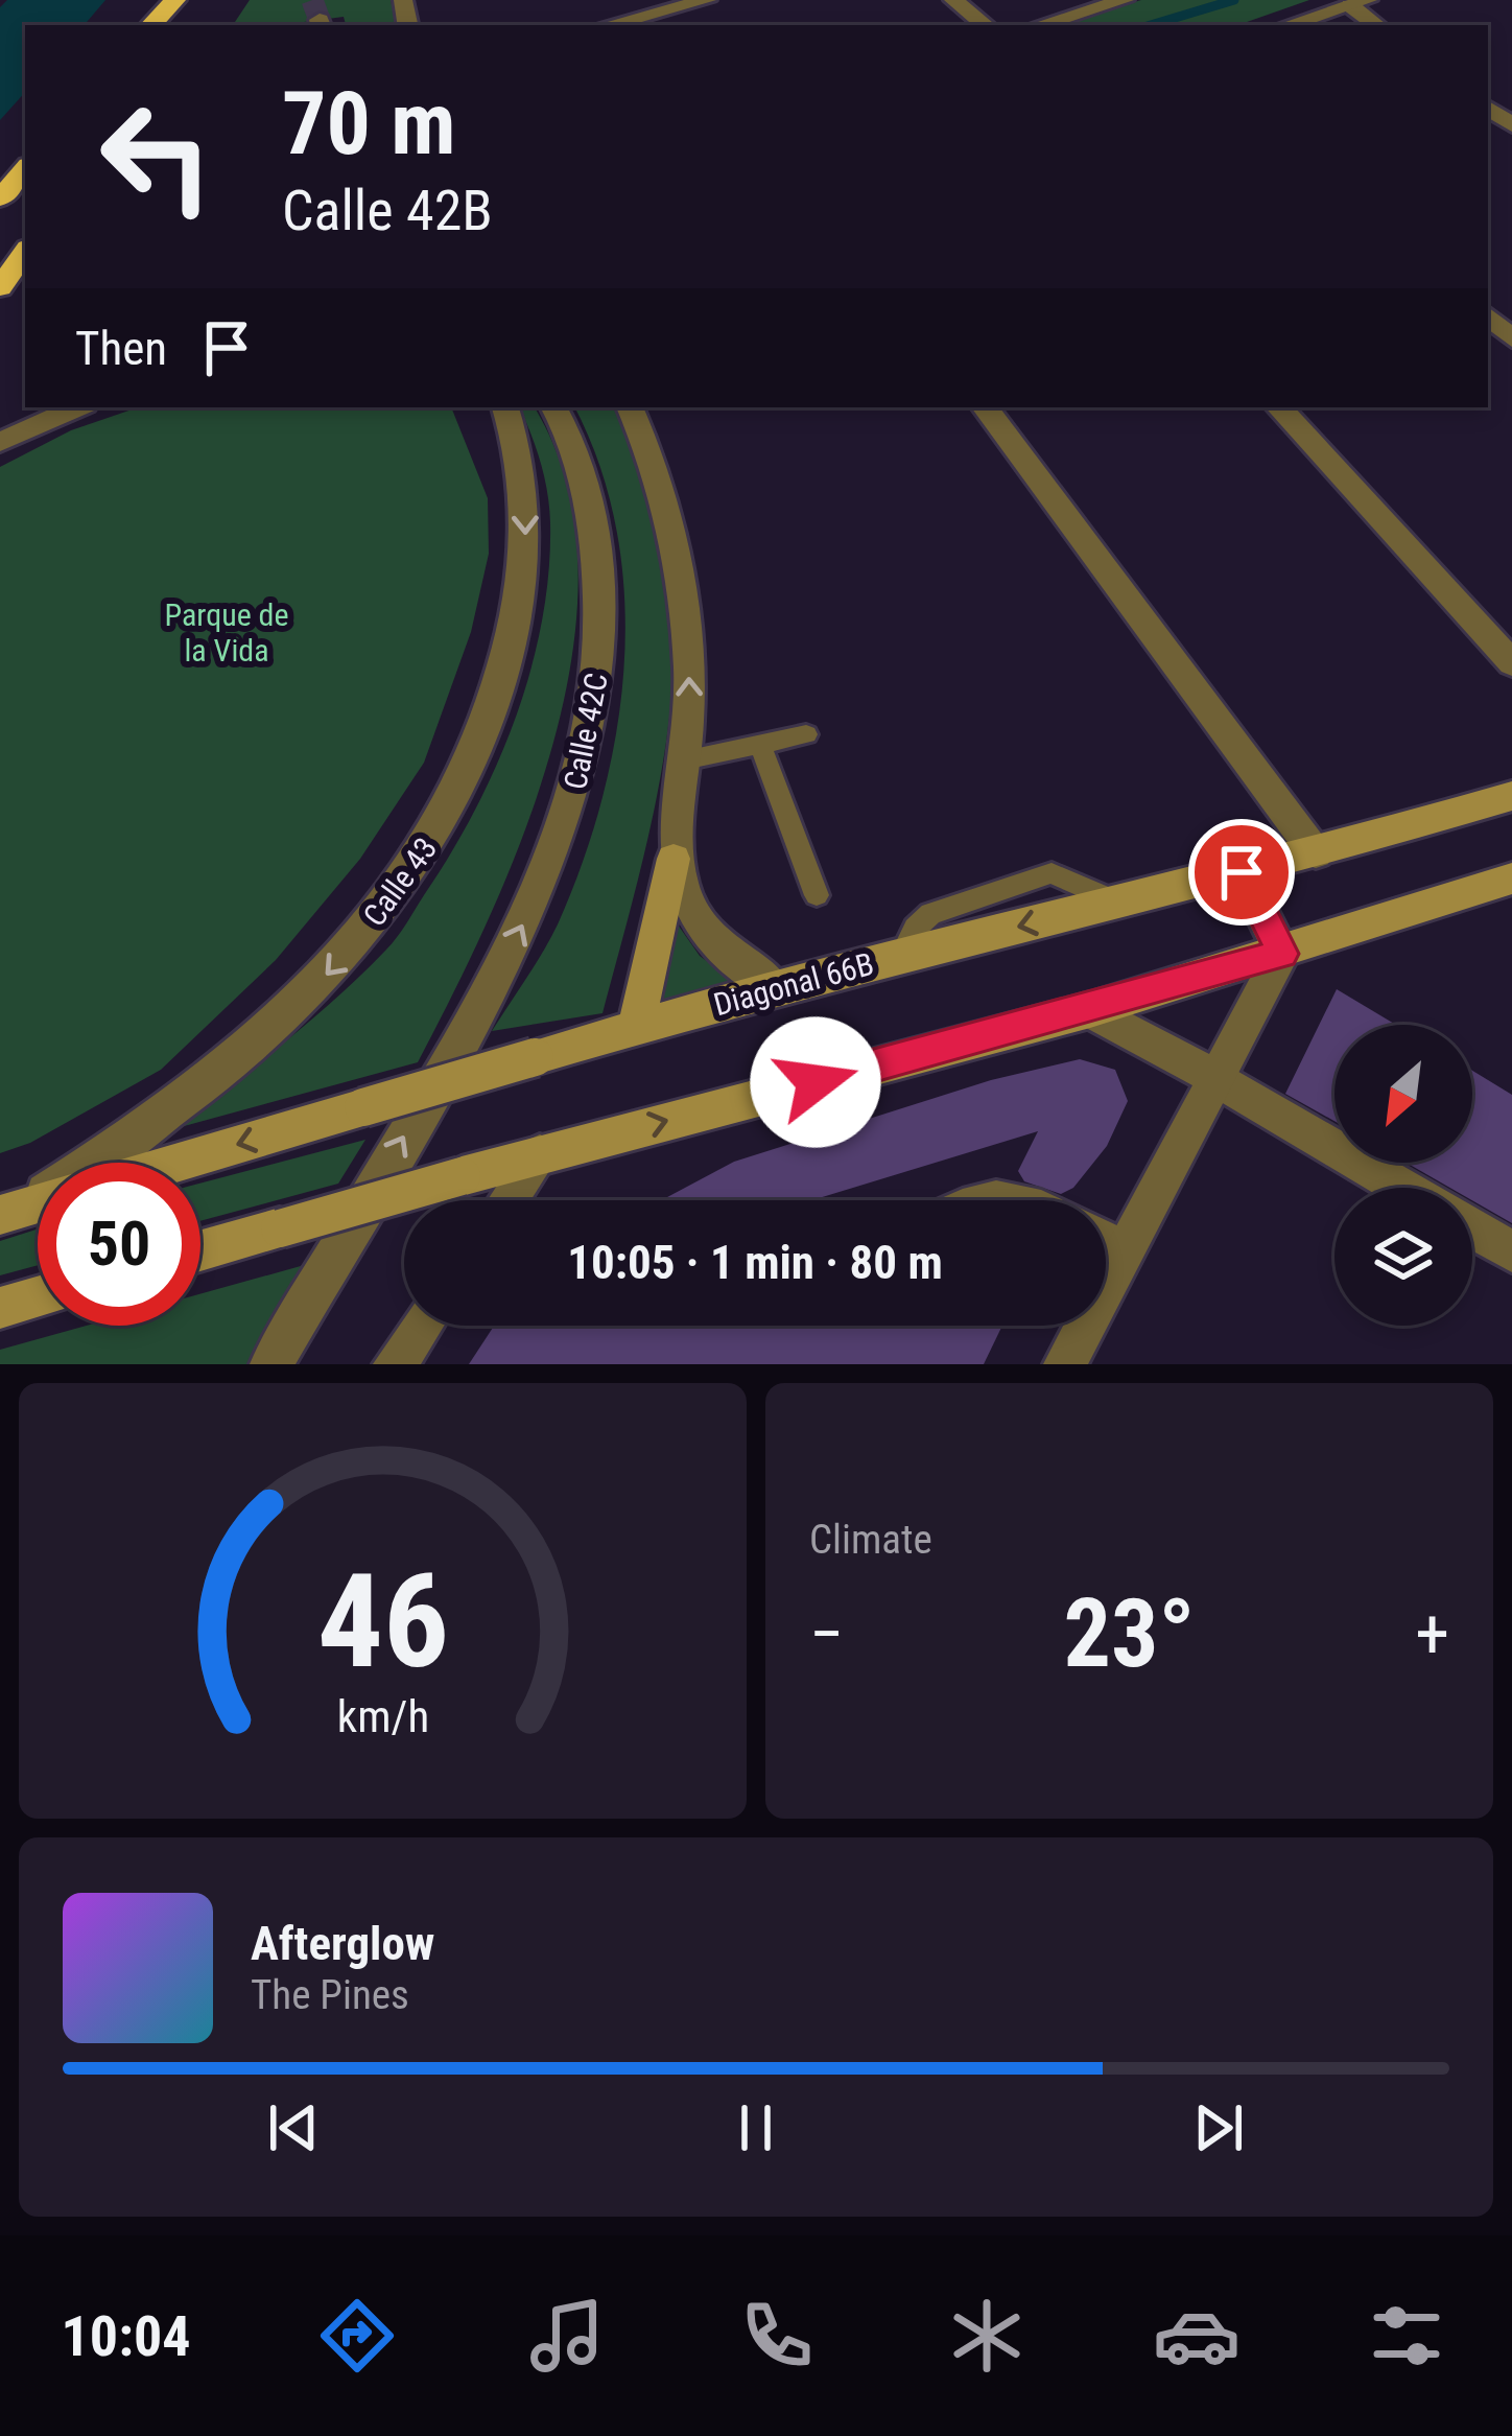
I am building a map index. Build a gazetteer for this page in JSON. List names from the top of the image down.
{
  "streets": {
    "main road": ["Diagonal 66B"],
    "street": ["Calle 42C", "Calle 43"]
  },
  "one_way": ["Calle 42C", "Calle 43"],
  "parks": ["Parque de la Vida"],
  "north": "bottom left",
  "page": {
    "turn": ["70 m", "Calle 42B"],
    "then": "Then",
    "limit": "50",
    "trip": "10:05 · 1 min · 80 m",
    "tile": "Climate",
    "heat": ["−", "23°", "+"],
    "song": ["Afterglow", "The Pines"],
    "tabs": "10:04",
    "gauge": ["46", "km/h"]
  }
}
